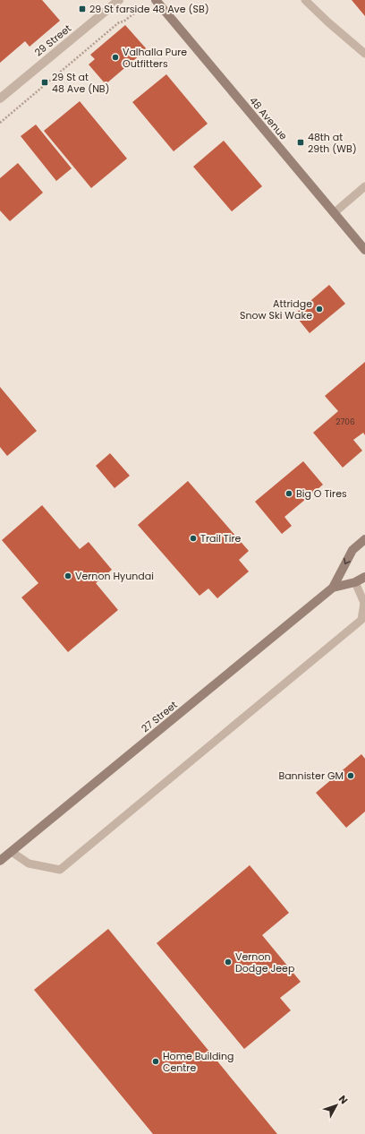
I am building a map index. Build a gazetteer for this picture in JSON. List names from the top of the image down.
{
  "streets": {
    "main road": ["48 Avenue", "27 Street"],
    "street": ["29 Street"]
  },
  "places": {
    "transit": ["29 St farside 48 Ave (SB)", "29 St at 48 Ave (NB)", "48th at 29th (WB)"],
    "other": [
      "Valhalla Pure Outfitters",
      "Attridge Snow Ski Wake",
      "Big O Tires",
      "Trail Tire",
      "Vernon Hyundai",
      "Bannister GM",
      "Vernon Dodge Jeep",
      "Home Building Centre"
    ]
  },
  "house_numbers": ["2706"],
  "north": "top right"
}
